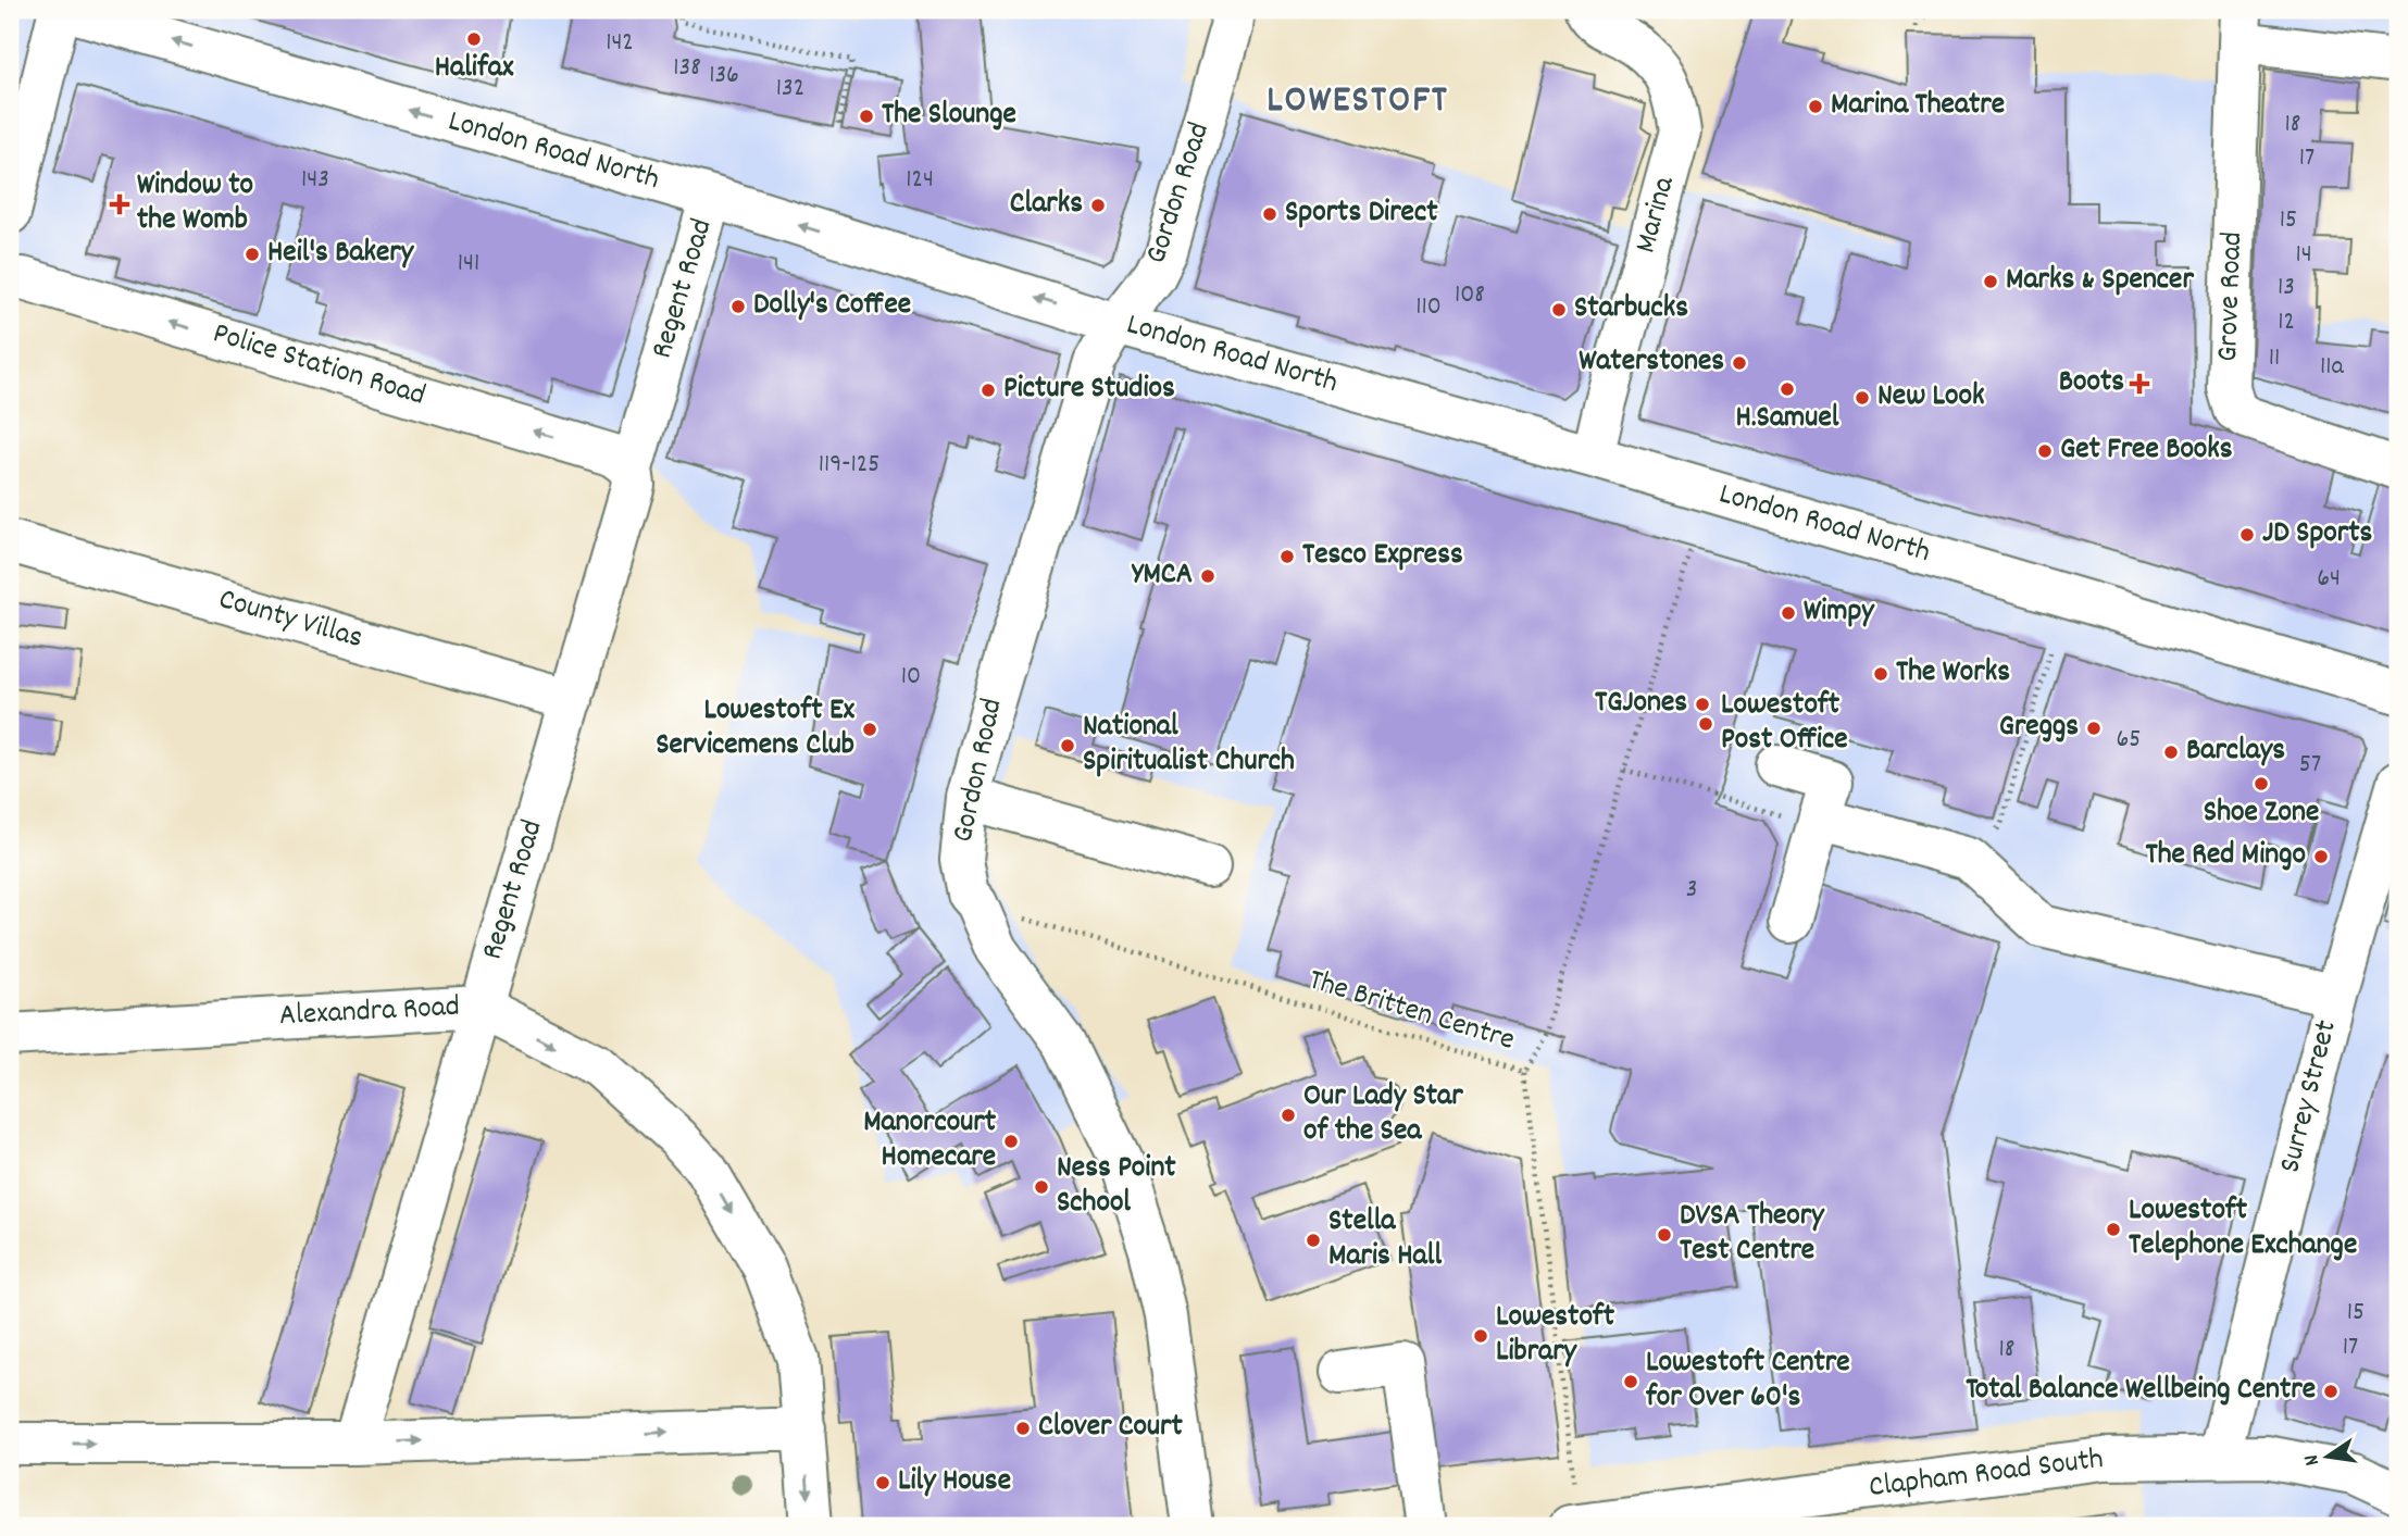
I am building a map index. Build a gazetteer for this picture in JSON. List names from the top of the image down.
{
  "streets": {
    "street": [
      "London Road North",
      "Gordon Road",
      "Marina",
      "Regent Road",
      "Grove Road",
      "Police Station Road",
      "County Villas",
      "Alexandra Road",
      "Surrey Street",
      "Clapham Road South"
    ],
    "path": ["The Britten Centre"]
  },
  "crossings": [
    ["London Road North", "Gordon Road"],
    ["London Road North", "Marina"],
    ["London Road North", "Regent Road"],
    ["Gordon Road", "The Britten Centre"],
    ["Regent Road", "Police Station Road"],
    ["Regent Road", "County Villas"],
    ["Regent Road", "Alexandra Road"],
    ["Surrey Street", "Clapham Road South"]
  ],
  "one_way": ["London Road North", "Police Station Road", "Alexandra Road"],
  "districts": ["LOWESTOFT"],
  "places": {
    "other": [
      "Halifax",
      "Marina Theatre",
      "The Slounge",
      "Clarks",
      "Sports Direct",
      "Heil's Bakery",
      "Marks & Spencer",
      "Dolly's Coffee",
      "Starbucks",
      "Waterstones",
      "H.Samuel",
      "Picture Studios",
      "New Look",
      "Get Free Books",
      "JD Sports",
      "Tesco Express",
      "YMCA",
      "Wimpy",
      "The Works",
      "TGJones",
      "Lowestoft Post Office",
      "Greggs",
      "Lowestoft Ex Servicemens Club",
      "National Spiritualist Church",
      "Barclays",
      "Shoe Zone",
      "The Red Mingo",
      "Our Lady Star of the Sea",
      "Manorcourt Homecare",
      "Ness Point School",
      "Lowestoft Telephone Exchange",
      "DVSA Theory Test Centre",
      "Stella Maris Hall",
      "Lowestoft Library",
      "Lowestoft Centre for Over 60's",
      "Total Balance Wellbeing Centre",
      "Clover Court",
      "Lily House"
    ],
    "health": ["Window to the Womb", "Boots"]
  },
  "house_numbers": [
    "142",
    "138",
    "136",
    "132",
    "18",
    "17",
    "143",
    "124",
    "15",
    "14",
    "141",
    "13",
    "108",
    "110",
    "12",
    "11",
    "11a",
    "119-125",
    "64",
    "10",
    "65",
    "57",
    "3",
    "15",
    "17",
    "18"
  ],
  "north": "left"
}
